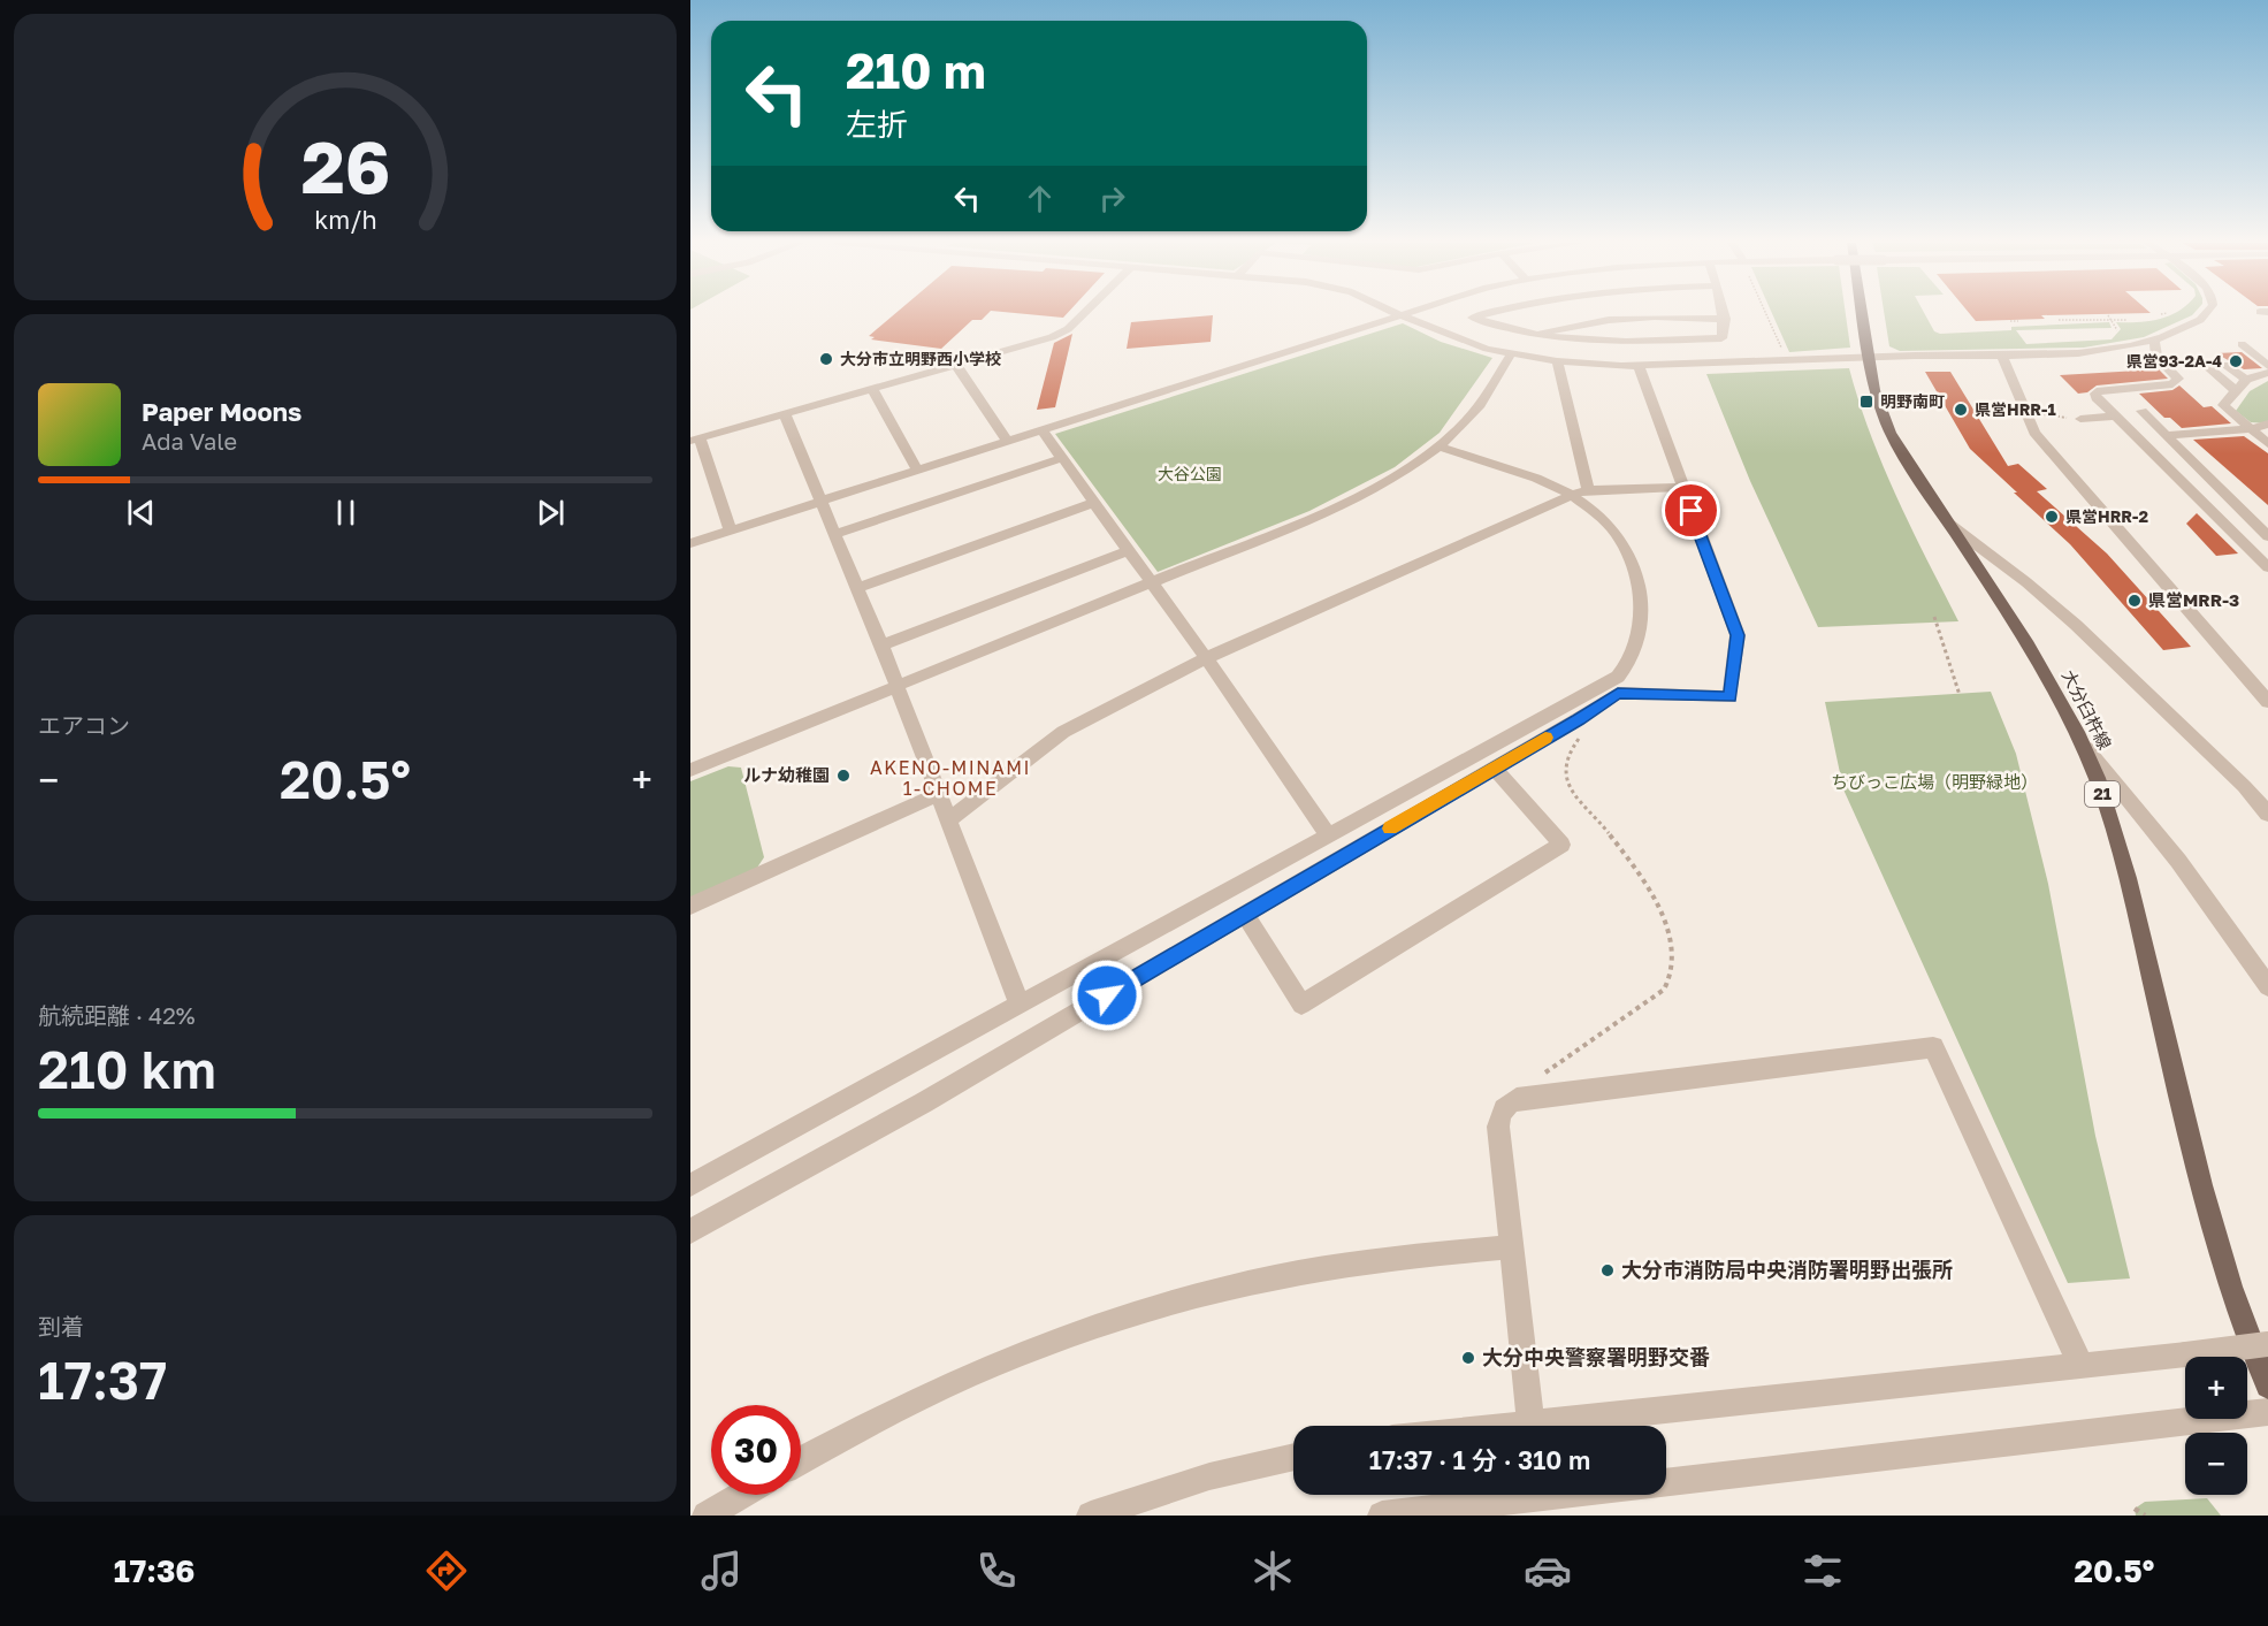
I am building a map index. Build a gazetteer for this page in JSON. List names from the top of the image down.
{
  "streets": {
    "main road": ["大分臼杵線", "21"]
  },
  "districts": ["AKENO-MINAMI 1-CHOME"],
  "parks": ["大谷公園", "ちびっこ広場（明野緑地）"],
  "places": {
    "other": [
      "大分市立明野西小学校",
      "県営93-2A-4",
      "県営HRR-1",
      "県営HRR-2",
      "県営MRR-3",
      "ルナ幼稚園",
      "大分市消防局中央消防署明野出張所",
      "大分中央警察署明野交番"
    ],
    "transit": ["明野南町"]
  },
  "page": {
    "turn": ["210 m", "左折"],
    "song": ["Paper Moons", "Ada Vale"],
    "tile": [
      "エアコン",
      ["航続距離 · 42%", "210 km"],
      ["到着", "17:37"]
    ],
    "heat": ["−", "20.5°", "+"],
    "map_buttons": ["+", "−"],
    "limit": "30",
    "trip": "17:37 · 1 分 · 310 m",
    "tabs": ["17:36", "20.5°"],
    "gauge": ["26", "km/h"]
  }
}
